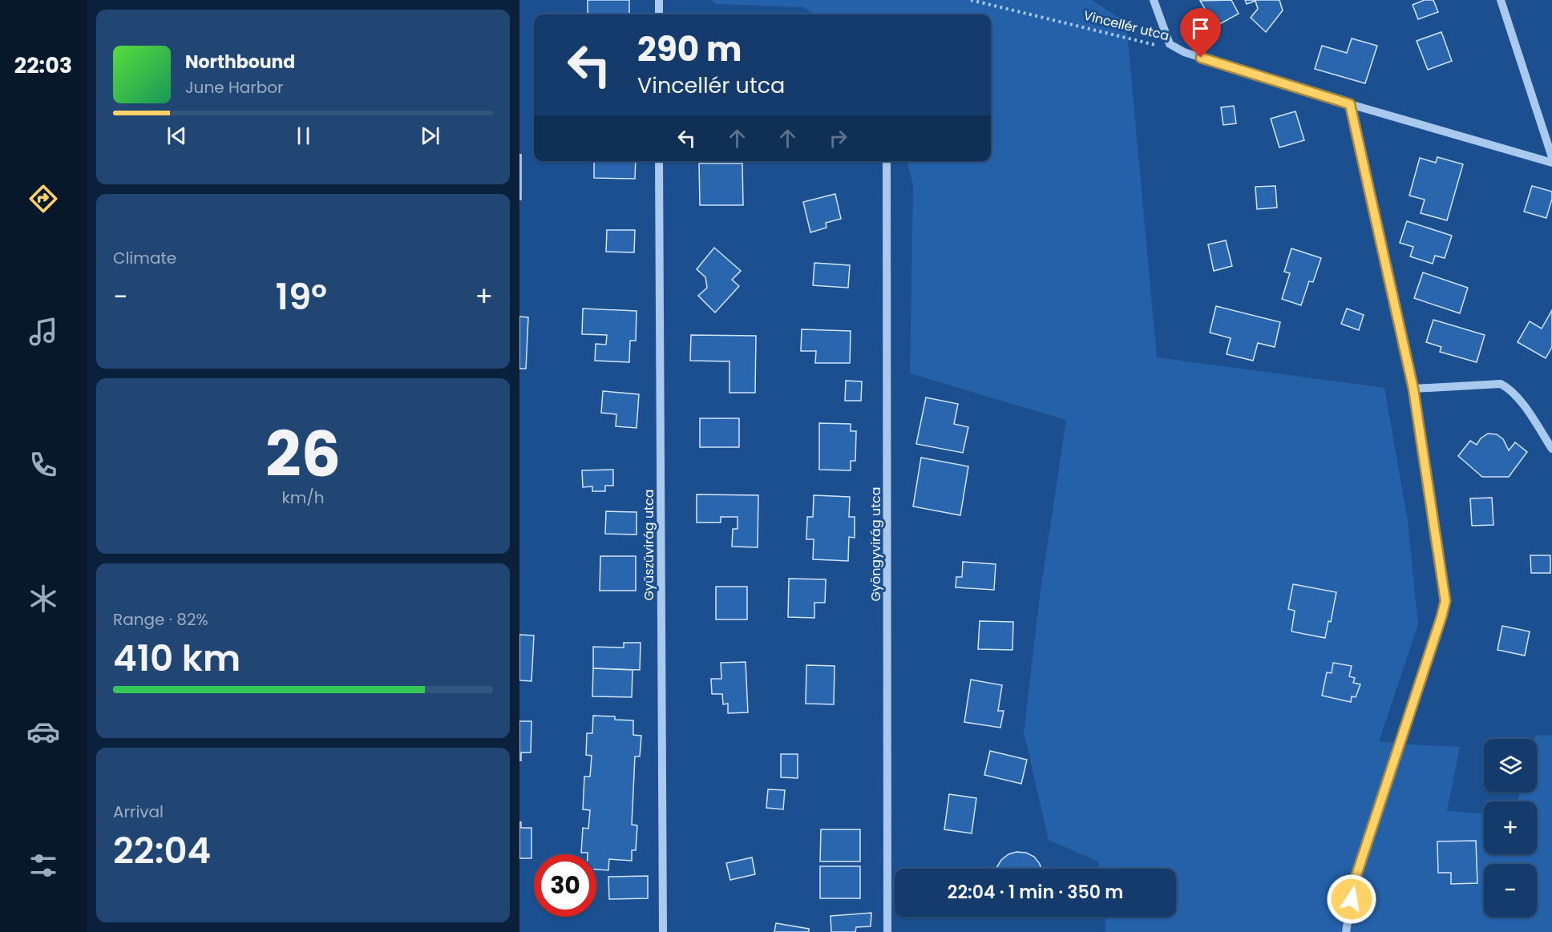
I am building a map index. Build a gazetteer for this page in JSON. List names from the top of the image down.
{
  "streets": {
    "street": ["Vincellér utca", "Gyöngyvirág utca", "Gyűszűvirág utca"]
  },
  "page": {
    "tabs": "22:03",
    "turn": ["290 m", "Vincellér utca"],
    "song": ["Northbound", "June Harbor"],
    "tile": [
      "Climate",
      ["26", "km/h"],
      ["Range · 82%", "410 km"],
      ["Arrival", "22:04"]
    ],
    "heat": ["−", "19°", "+"],
    "map_buttons": ["+", "−"],
    "limit": "30",
    "trip": "22:04 · 1 min · 350 m"
  }
}
